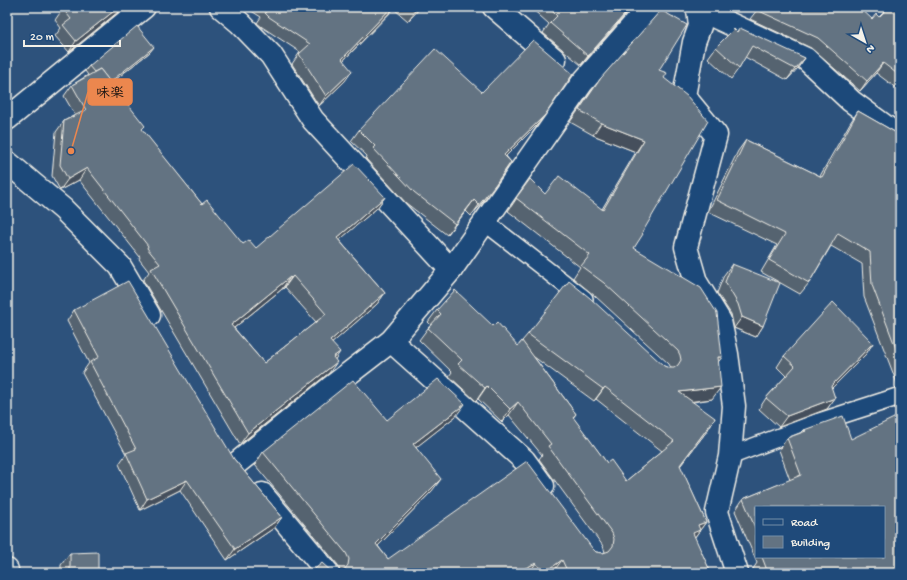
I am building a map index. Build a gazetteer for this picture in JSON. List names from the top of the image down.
{
  "places": ["味楽"],
  "legend": ["Road", "Building"],
  "scale_bar": "20 m",
  "north": "bottom right"
}
